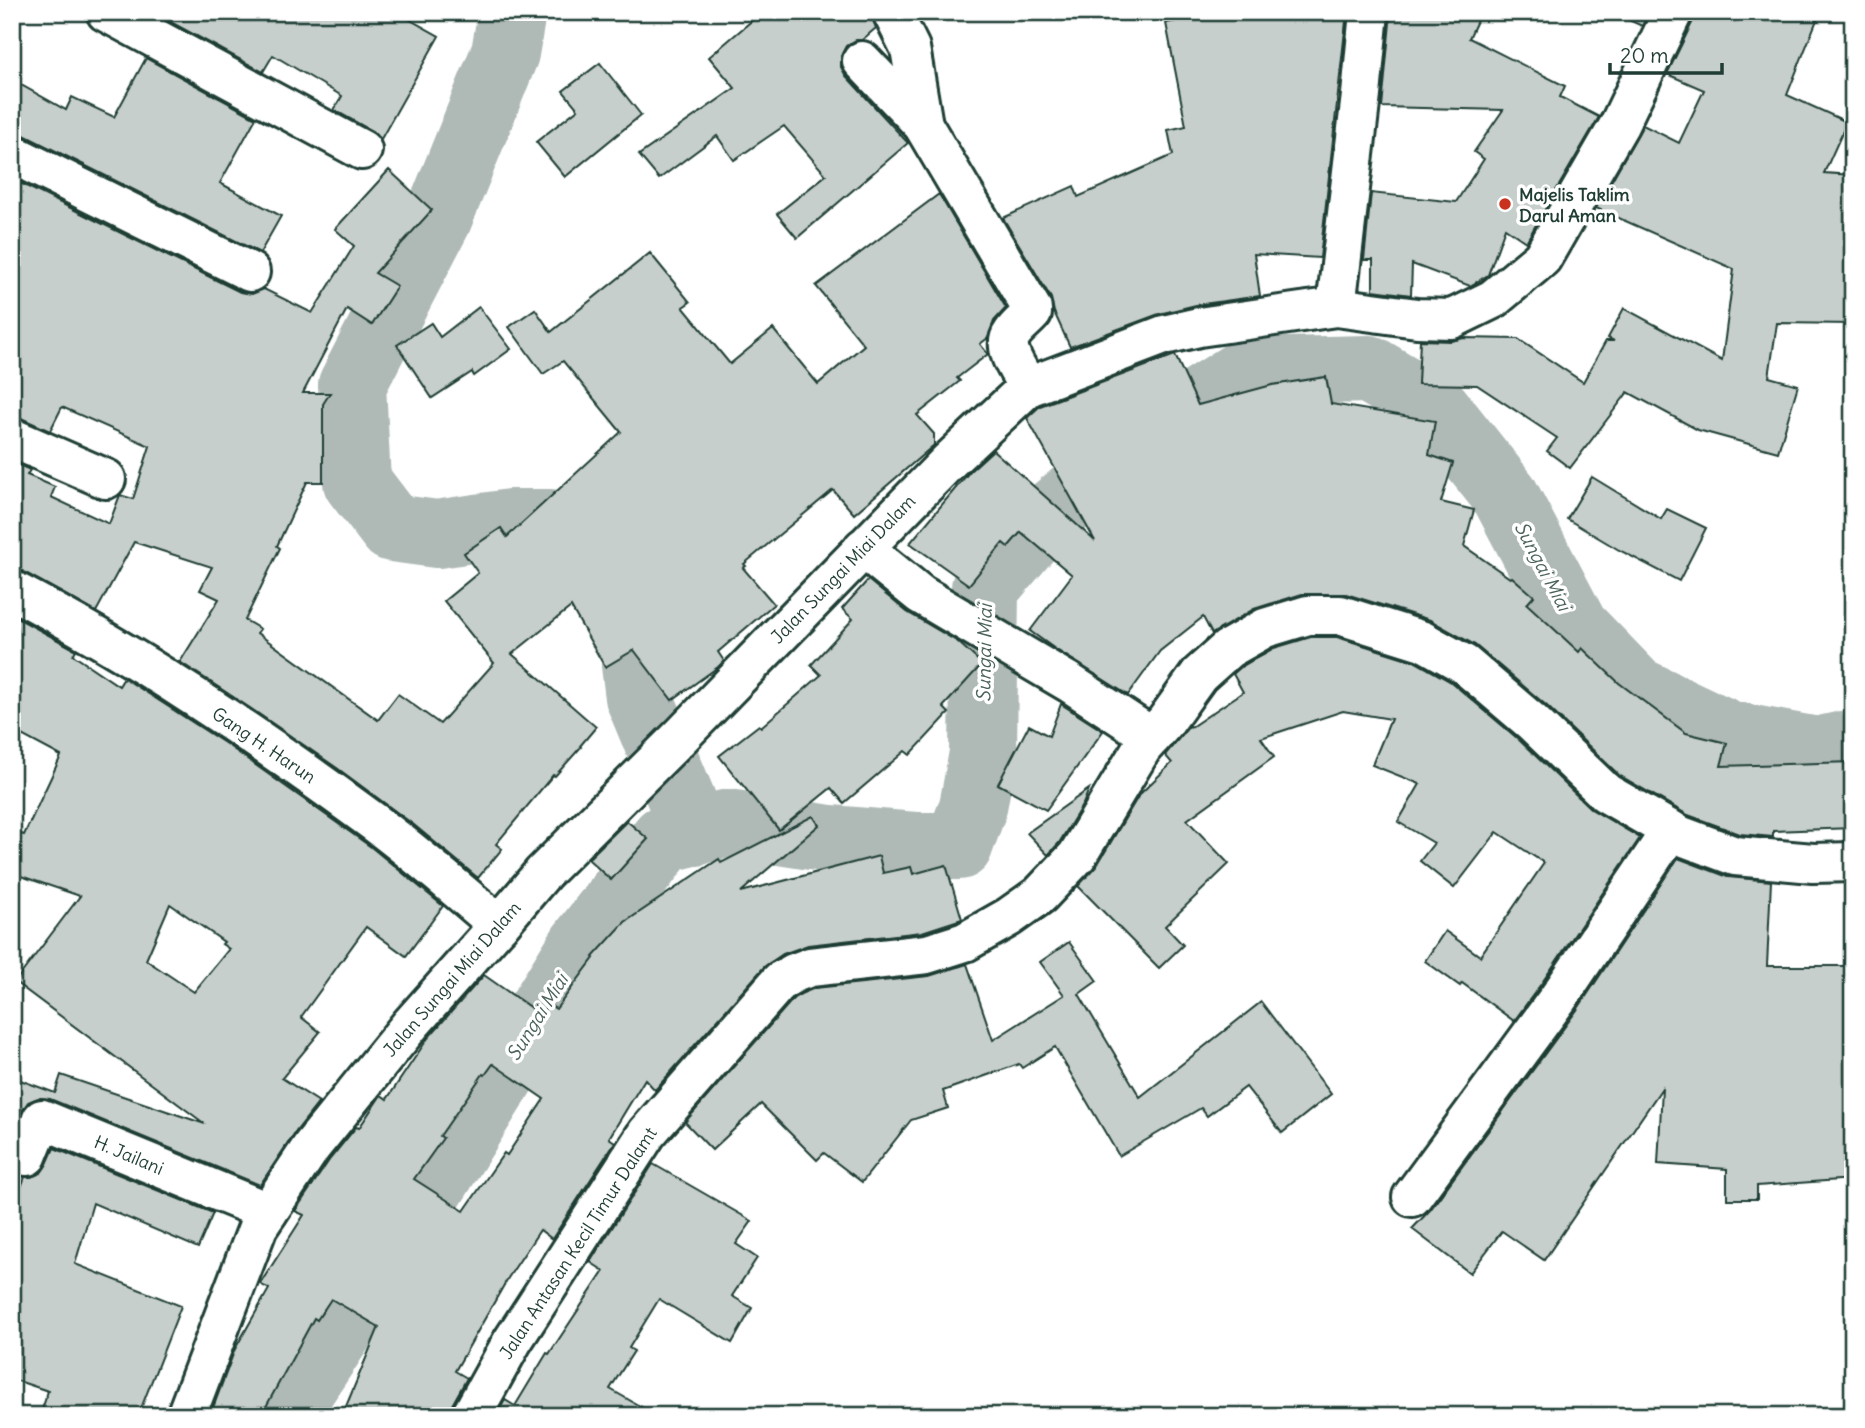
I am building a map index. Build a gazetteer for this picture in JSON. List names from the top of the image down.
{
  "streets": {
    "street": [
      "Jalan Sungai Miai Dalam",
      "Gang H. Harun",
      "H. Jailani",
      "Jalan Antasan Kecil Timur Dalamt"
    ]
  },
  "crossings": [
    ["Jalan Sungai Miai Dalam", "Gang H. Harun"],
    ["Jalan Sungai Miai Dalam", "H. Jailani"]
  ],
  "water": ["Sungai Miai"],
  "places": ["Majelis Taklim Darul Aman"],
  "scale_bar": "20 m"
}
